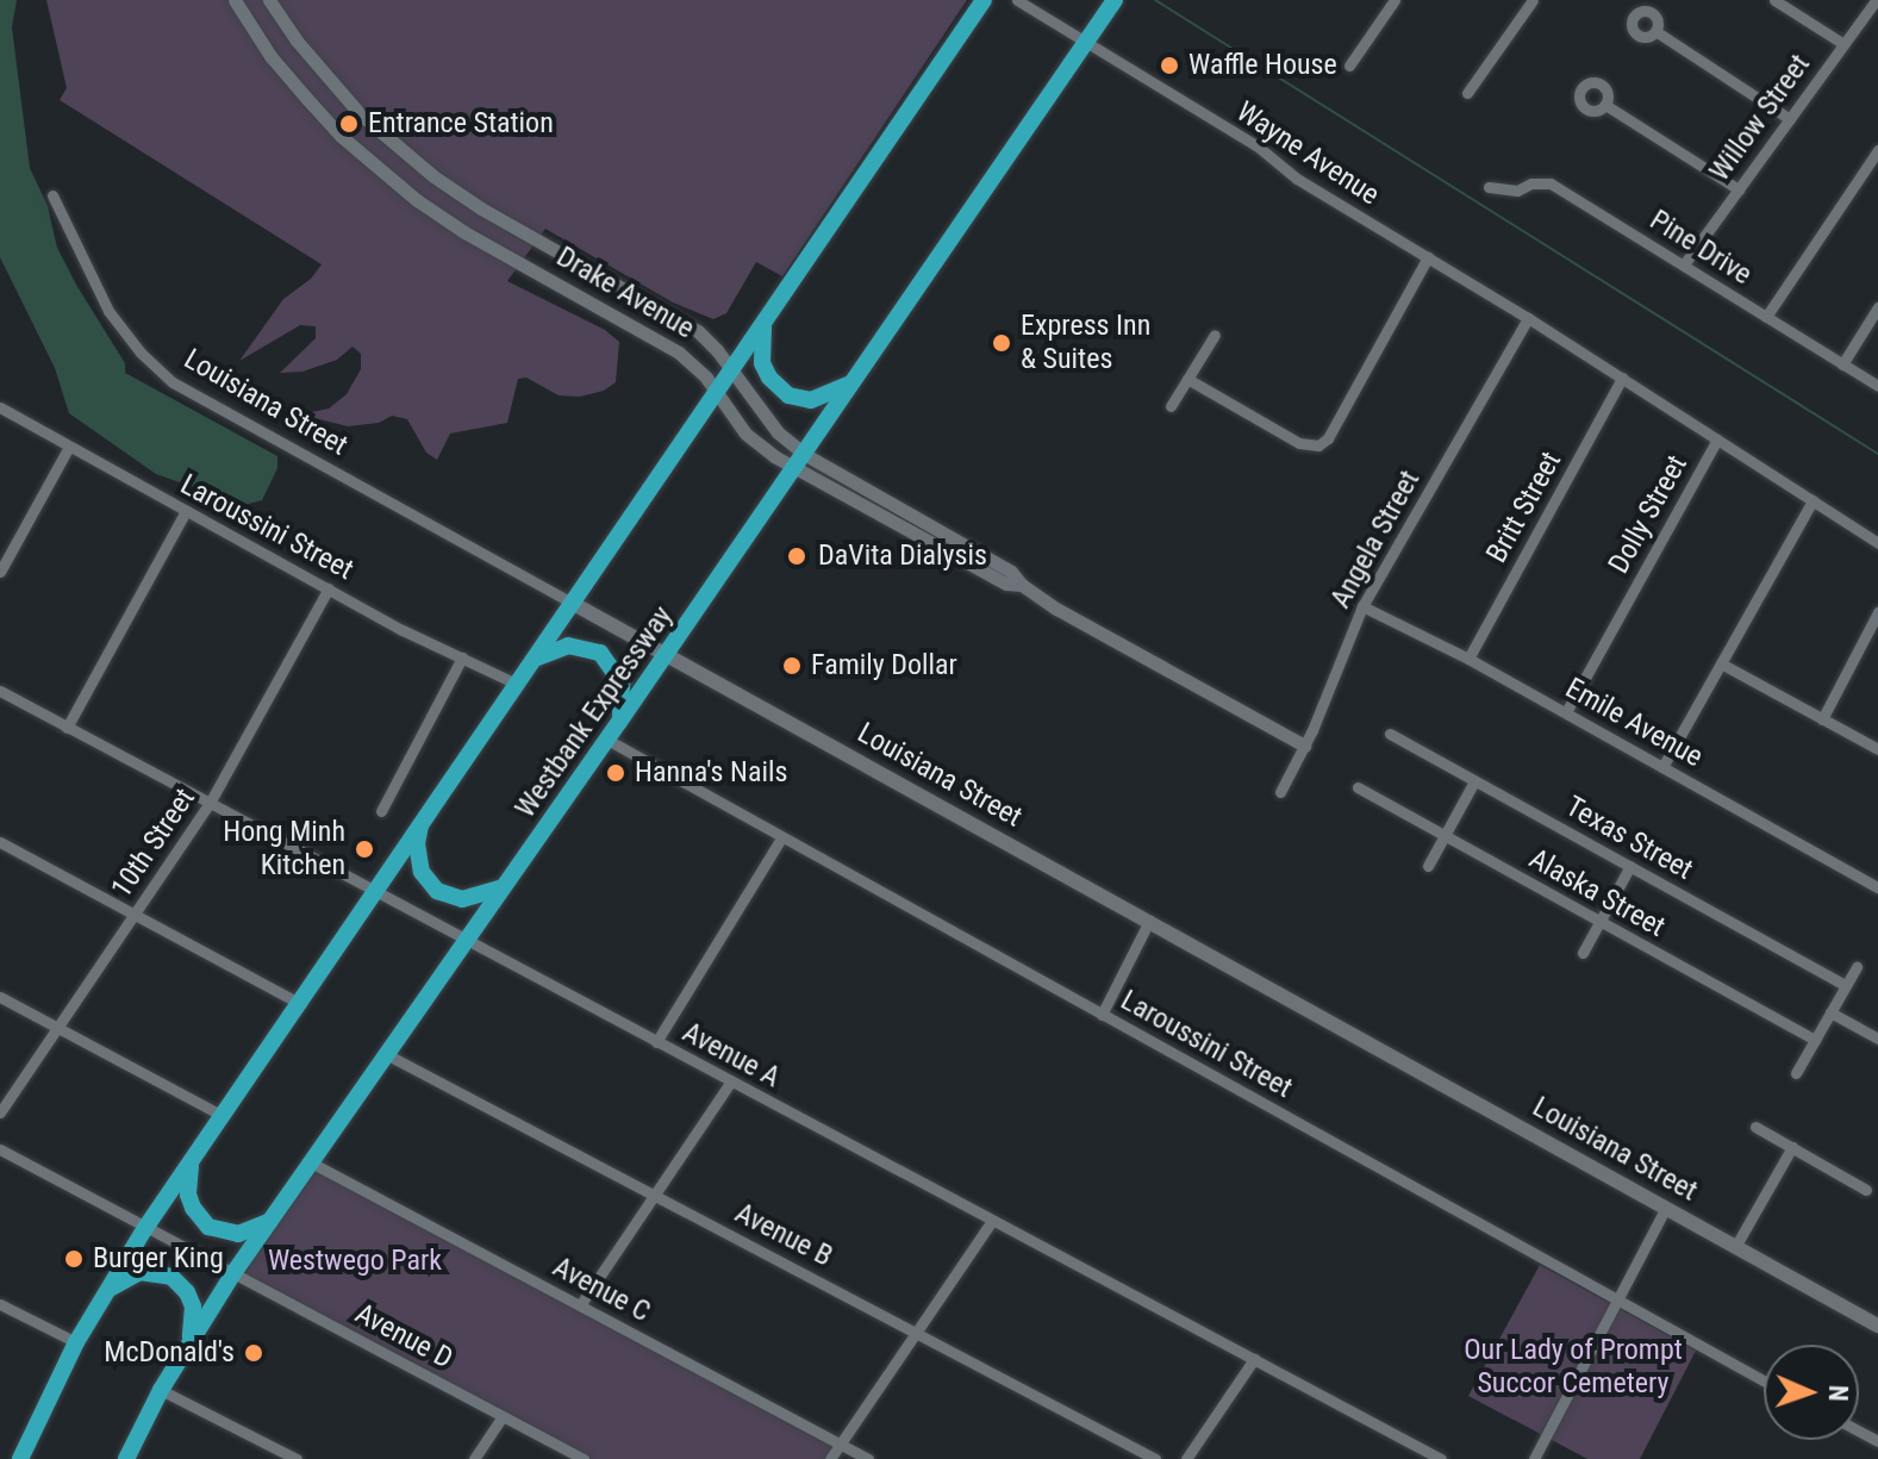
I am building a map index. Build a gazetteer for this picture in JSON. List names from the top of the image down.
{
  "streets": {
    "highway": ["Westbank Expressway"],
    "main road": ["Louisiana Street"],
    "street": [
      "Willow Street",
      "Wayne Avenue",
      "Pine Drive",
      "Drake Avenue",
      "Britt Street",
      "Dolly Street",
      "Laroussini Street",
      "Angela Street",
      "Emile Avenue",
      "Texas Street",
      "10th Street",
      "Alaska Street",
      "Avenue A",
      "Avenue B",
      "Avenue C",
      "Avenue D"
    ]
  },
  "crossings": [
    ["Willow Street", "Pine Drive"],
    ["Wayne Avenue", "Dolly Street"],
    ["Wayne Avenue", "Angela Street"],
    ["Wayne Avenue", "Westbank Expressway"],
    ["Drake Avenue", "Angela Street"],
    ["Drake Avenue", "Westbank Expressway"],
    ["Louisiana Street", "Westbank Expressway"],
    ["Britt Street", "Dolly Street"],
    ["Britt Street", "Emile Avenue"],
    ["Dolly Street", "Emile Avenue"],
    ["Laroussini Street", "Westbank Expressway"],
    ["Laroussini Street", "10th Street"],
    ["Angela Street", "Emile Avenue"],
    ["Westbank Expressway", "Avenue A"],
    ["Westbank Expressway", "Avenue B"],
    ["Westbank Expressway", "Avenue C"],
    ["Westbank Expressway", "Avenue D"],
    ["10th Street", "Avenue A"]
  ],
  "parks": ["Westwego Park", "Our Lady of Prompt Succor Cemetery"],
  "places": [
    "Waffle House",
    "Entrance Station",
    "Express Inn & Suites",
    "DaVita Dialysis",
    "Family Dollar",
    "Hanna's Nails",
    "Hong Minh Kitchen",
    "Burger King",
    "McDonald's"
  ],
  "north": "right"
}
